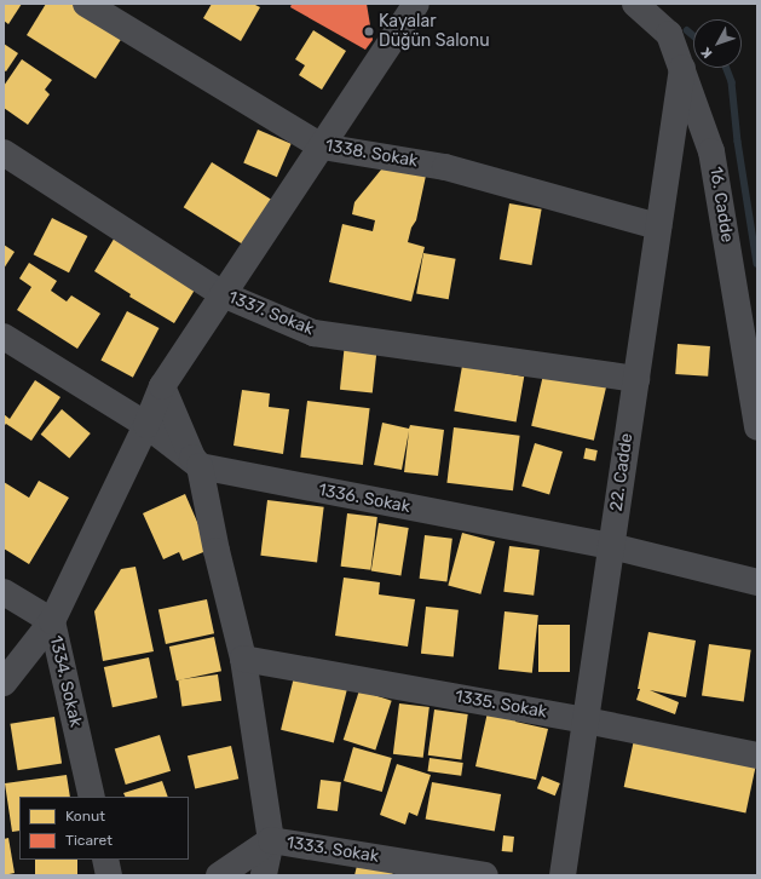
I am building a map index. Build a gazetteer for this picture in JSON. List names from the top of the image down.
{
  "streets": {
    "street": [
      "1338. Sokak",
      "16. Cadde",
      "1337. Sokak",
      "22. Cadde",
      "1336. Sokak",
      "1334. Sokak",
      "1335. Sokak",
      "1333. Sokak"
    ]
  },
  "crossings": [
    ["1338. Sokak", "22. Cadde"],
    ["16. Cadde", "22. Cadde"],
    ["1337. Sokak", "22. Cadde"],
    ["22. Cadde", "1336. Sokak"],
    ["22. Cadde", "1335. Sokak"]
  ],
  "places": ["Kayalar Düğün Salonu"],
  "legend": ["Konut", "Ticaret"],
  "north": "bottom left"
}
